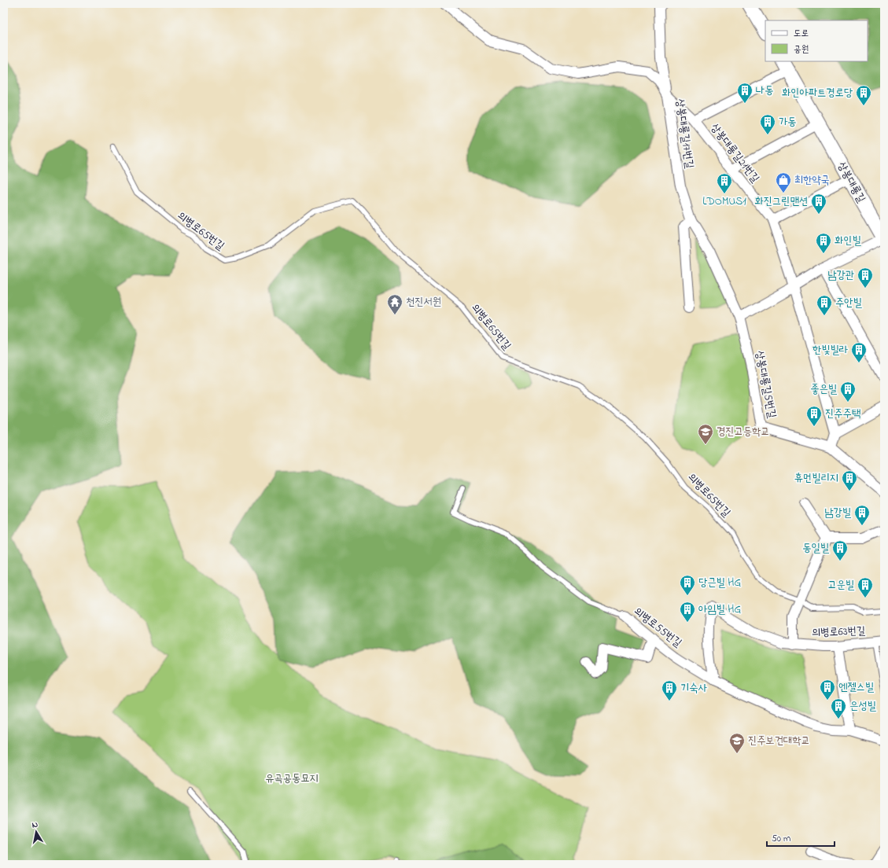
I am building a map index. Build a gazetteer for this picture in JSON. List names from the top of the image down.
{
  "streets": {
    "street": [
      "상봉대룡길17번길",
      "상봉대룡길21번길",
      "상봉대룡길",
      "상봉대룡길5번길",
      "의병로55번길",
      "의병로63번길"
    ],
    "lane": ["의병로65번길"]
  },
  "crossings": [
    ["상봉대룡길17번길", "상봉대룡길21번길"],
    ["상봉대룡길17번길", "상봉대룡길5번길"],
    ["의병로55번길", "의병로63번길"]
  ],
  "parks": ["유곡공동묘지"],
  "places": {
    "building": [
      "나동",
      "화인아파트경로당",
      "가동",
      "LDOMUS1",
      "화진그린맨션",
      "화인빌",
      "남강관",
      "주안빌",
      "한빛빌라",
      "좋은빌",
      "진주주택",
      "휴먼빌리지",
      "남강빌",
      "동일빌",
      "당근빌 HG",
      "고운빌",
      "아임빌 HG",
      "엔젤스빌",
      "기숙사",
      "은성빌"
    ],
    "shop": ["최한약국"],
    "temple": ["천진서원"],
    "school or university": ["경진고등학교", "진주보건대학교"]
  },
  "legend": ["도로", "공원"],
  "scale_bar": "50 m",
  "north": "top"
}
